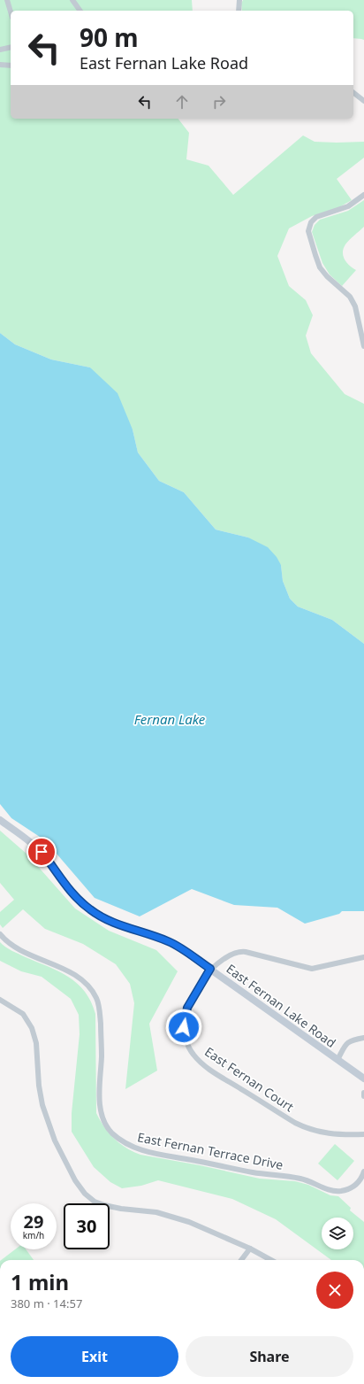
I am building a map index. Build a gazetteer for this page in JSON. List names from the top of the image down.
{
  "streets": {
    "street": ["East Fernan Lake Road", "East Fernan Court", "East Fernan Terrace Drive"]
  },
  "crossings": [
    ["East Fernan Lake Road", "East Fernan Court"]
  ],
  "water": ["Fernan Lake"],
  "page": {
    "turn": ["90 m", "East Fernan Lake Road"],
    "speed": "29 km/h",
    "limit": "30",
    "heading": ["1 min", "380 m · 14:57"],
    "buttons": ["Exit", "Share"]
  }
}
